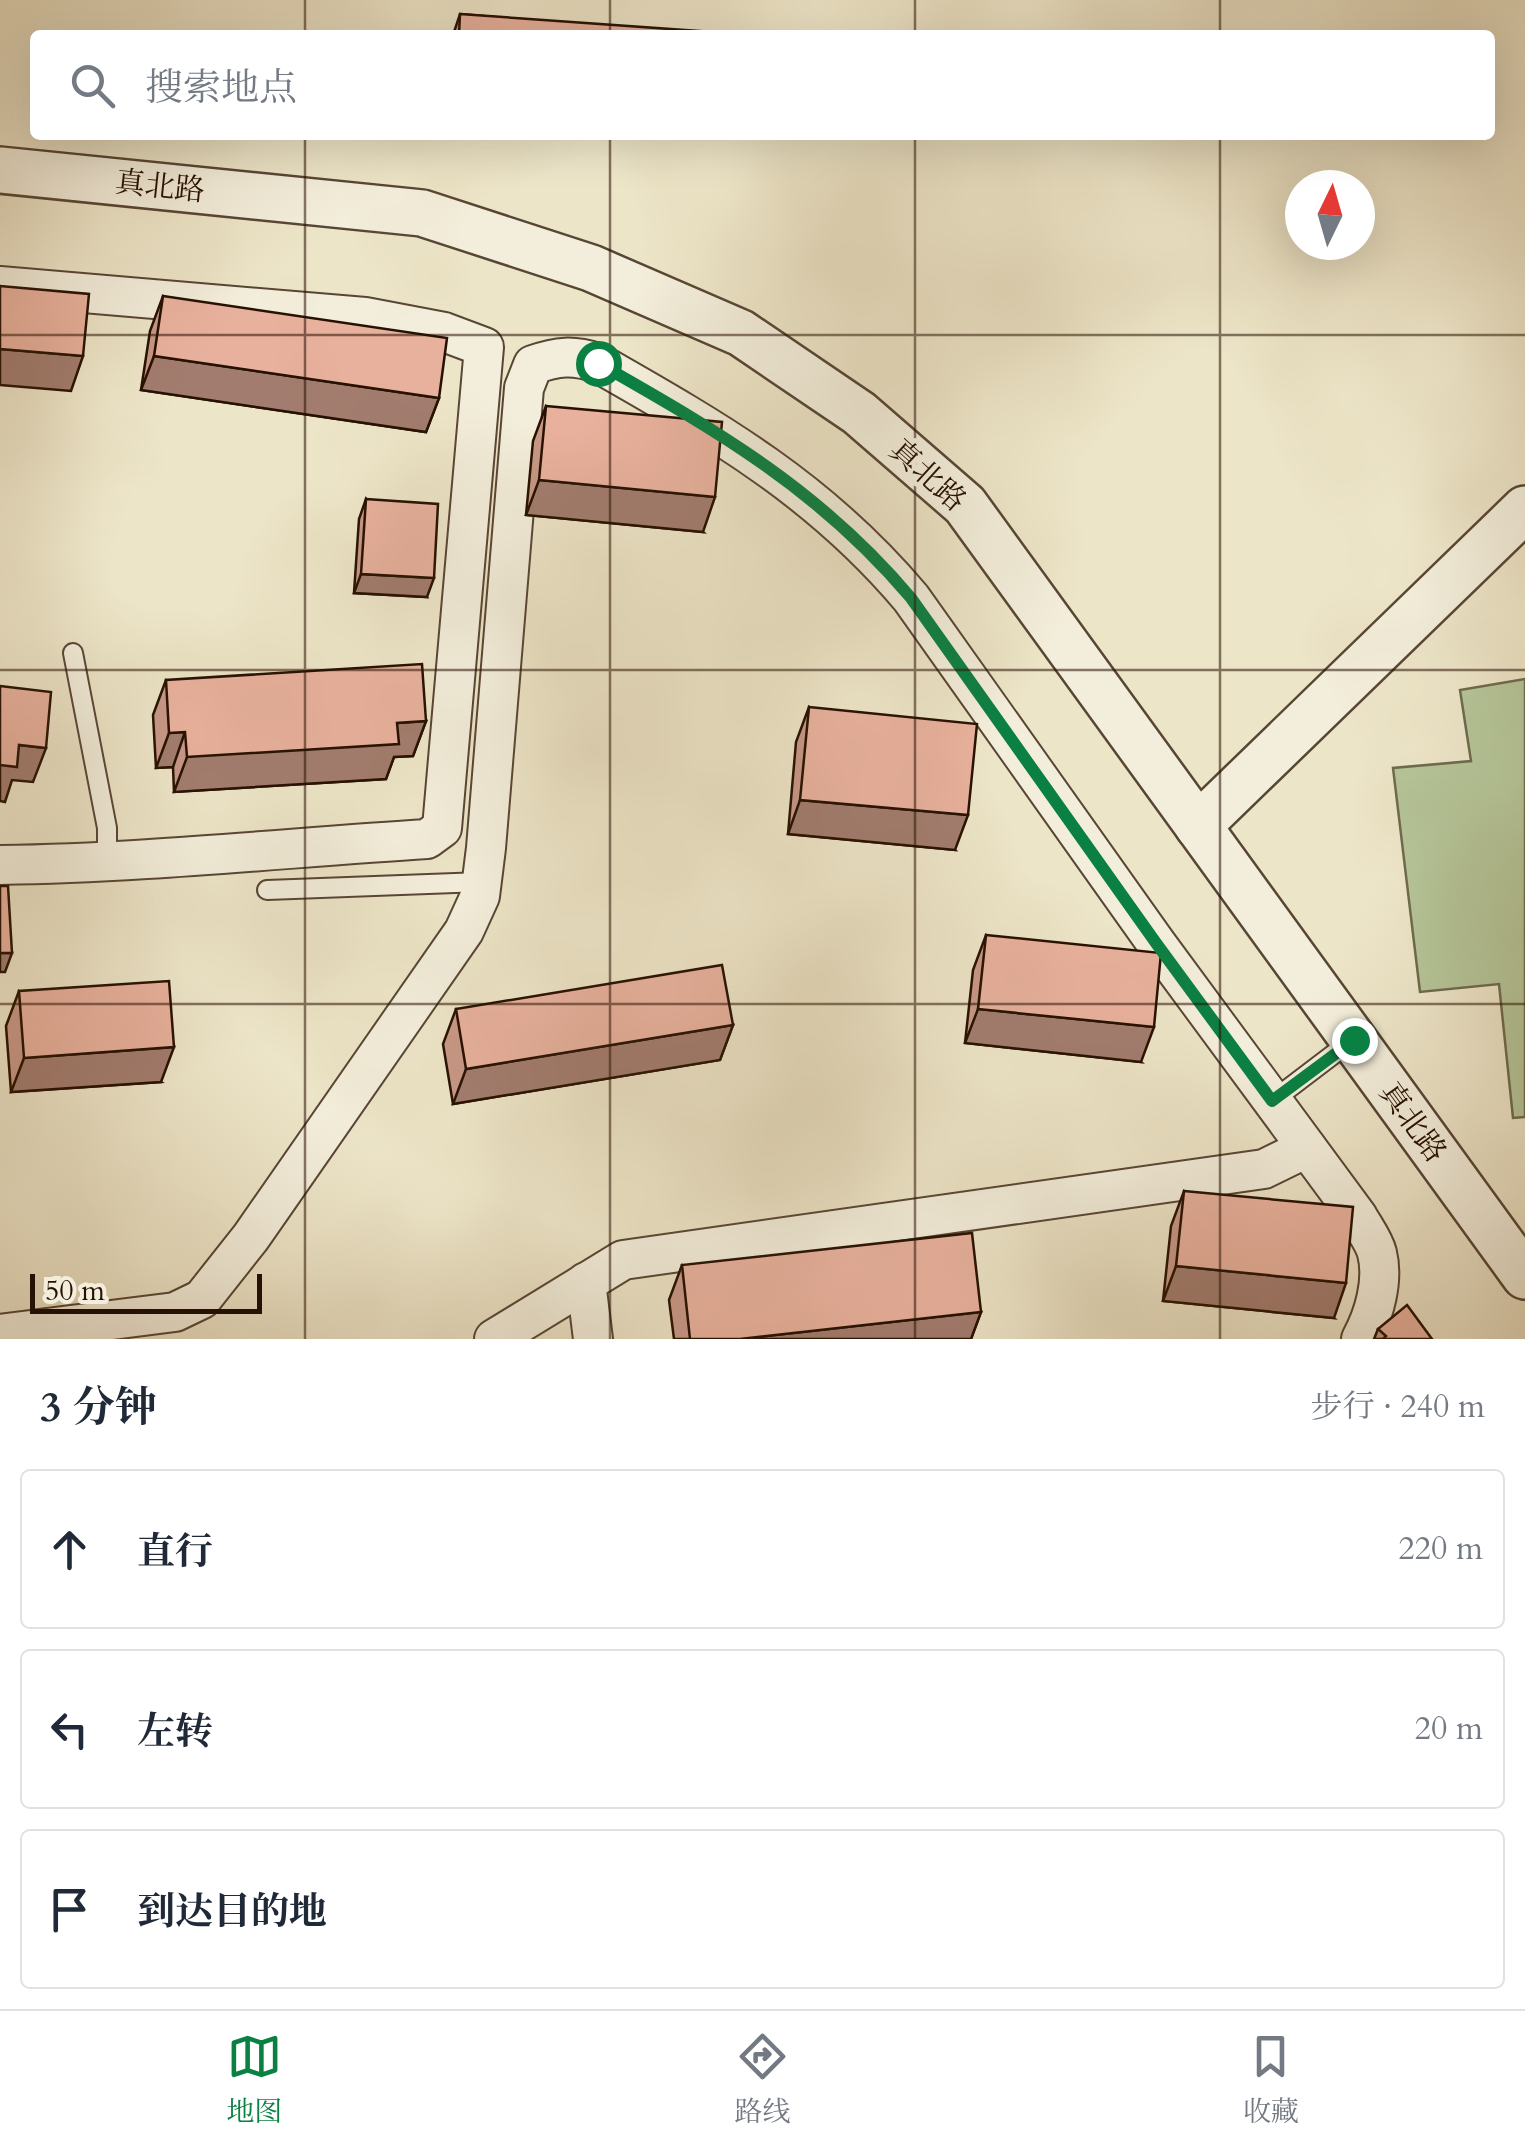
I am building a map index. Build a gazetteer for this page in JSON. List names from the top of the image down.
{
  "streets": {
    "street": ["真北路"]
  },
  "scale_bar": "50 m",
  "north": "top",
  "page": {
    "search": "搜索地点",
    "scale": "50 m",
    "heading": ["3 分钟", "步行 · 240 m"],
    "list": [
      ["直行", "220 m"],
      ["左转", "20 m"],
      "到达目的地"
    ],
    "nav": ["地图", "路线", "收藏"]
  }
}
